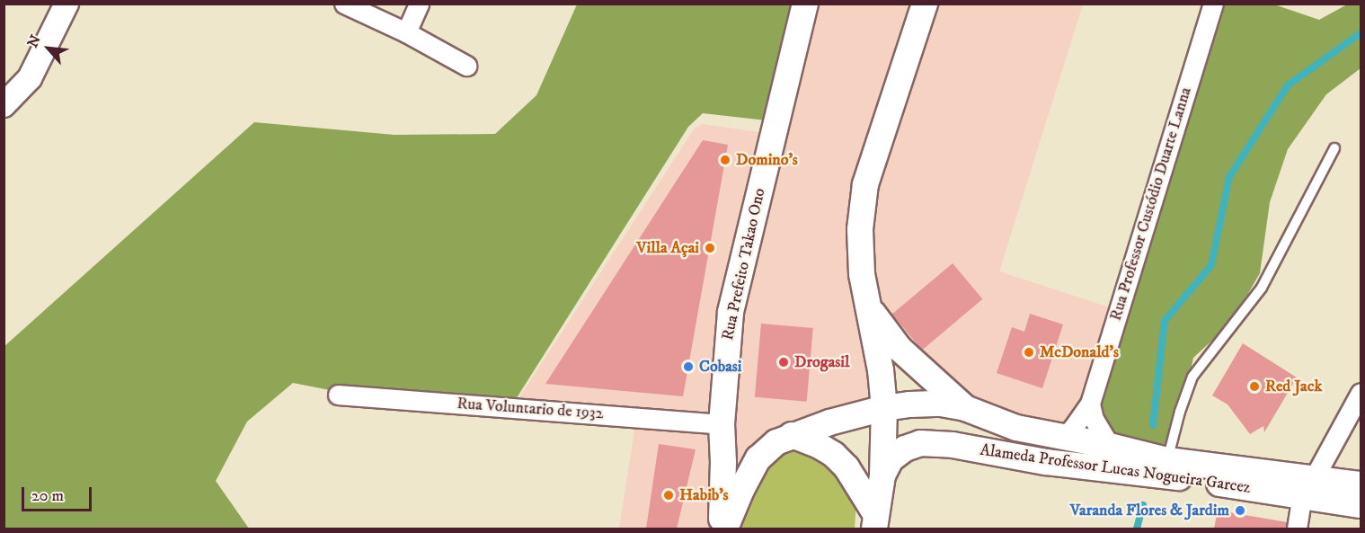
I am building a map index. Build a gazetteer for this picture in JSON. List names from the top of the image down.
{
  "streets": {
    "main road": ["Rua Prefeito Takao Ono", "Alameda Professor Lucas Nogueira Garcez"],
    "street": ["Rua Professor Custódio Duarte Lanna", "Rua Voluntario de 1932"]
  },
  "crossings": [
    ["Rua Professor Custódio Duarte Lanna", "Alameda Professor Lucas Nogueira Garcez"],
    ["Rua Prefeito Takao Ono", "Rua Voluntario de 1932"]
  ],
  "places": [
    "Domino's",
    "Villa Açai",
    "McDonald's",
    "Drogasil",
    "Cobasi",
    "Red Jack",
    "Habib's",
    "Varanda Flores & Jardim"
  ],
  "scale_bar": "20 m",
  "north": "top left"
}
